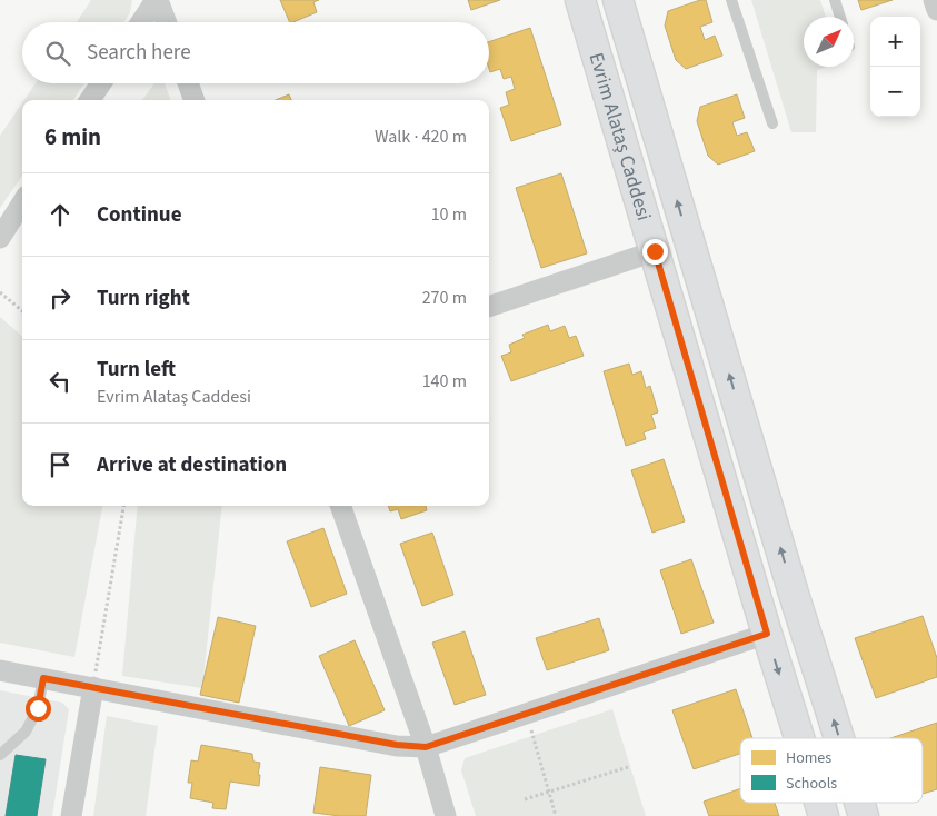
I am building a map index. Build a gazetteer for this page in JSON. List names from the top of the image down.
{
  "streets": {
    "main road": ["Evrim Alataş Caddesi"]
  },
  "legend": ["Homes", "Schools"],
  "north": "top right",
  "page": {
    "map_buttons": ["+", "−"],
    "search": "Search here",
    "heading": ["6 min", "Walk · 420 m"],
    "list": [
      ["Continue", "10 m"],
      ["Turn right", "270 m"],
      ["Turn left", "Evrim Alataş Caddesi", "140 m"],
      "Arrive at destination"
    ]
  }
}
